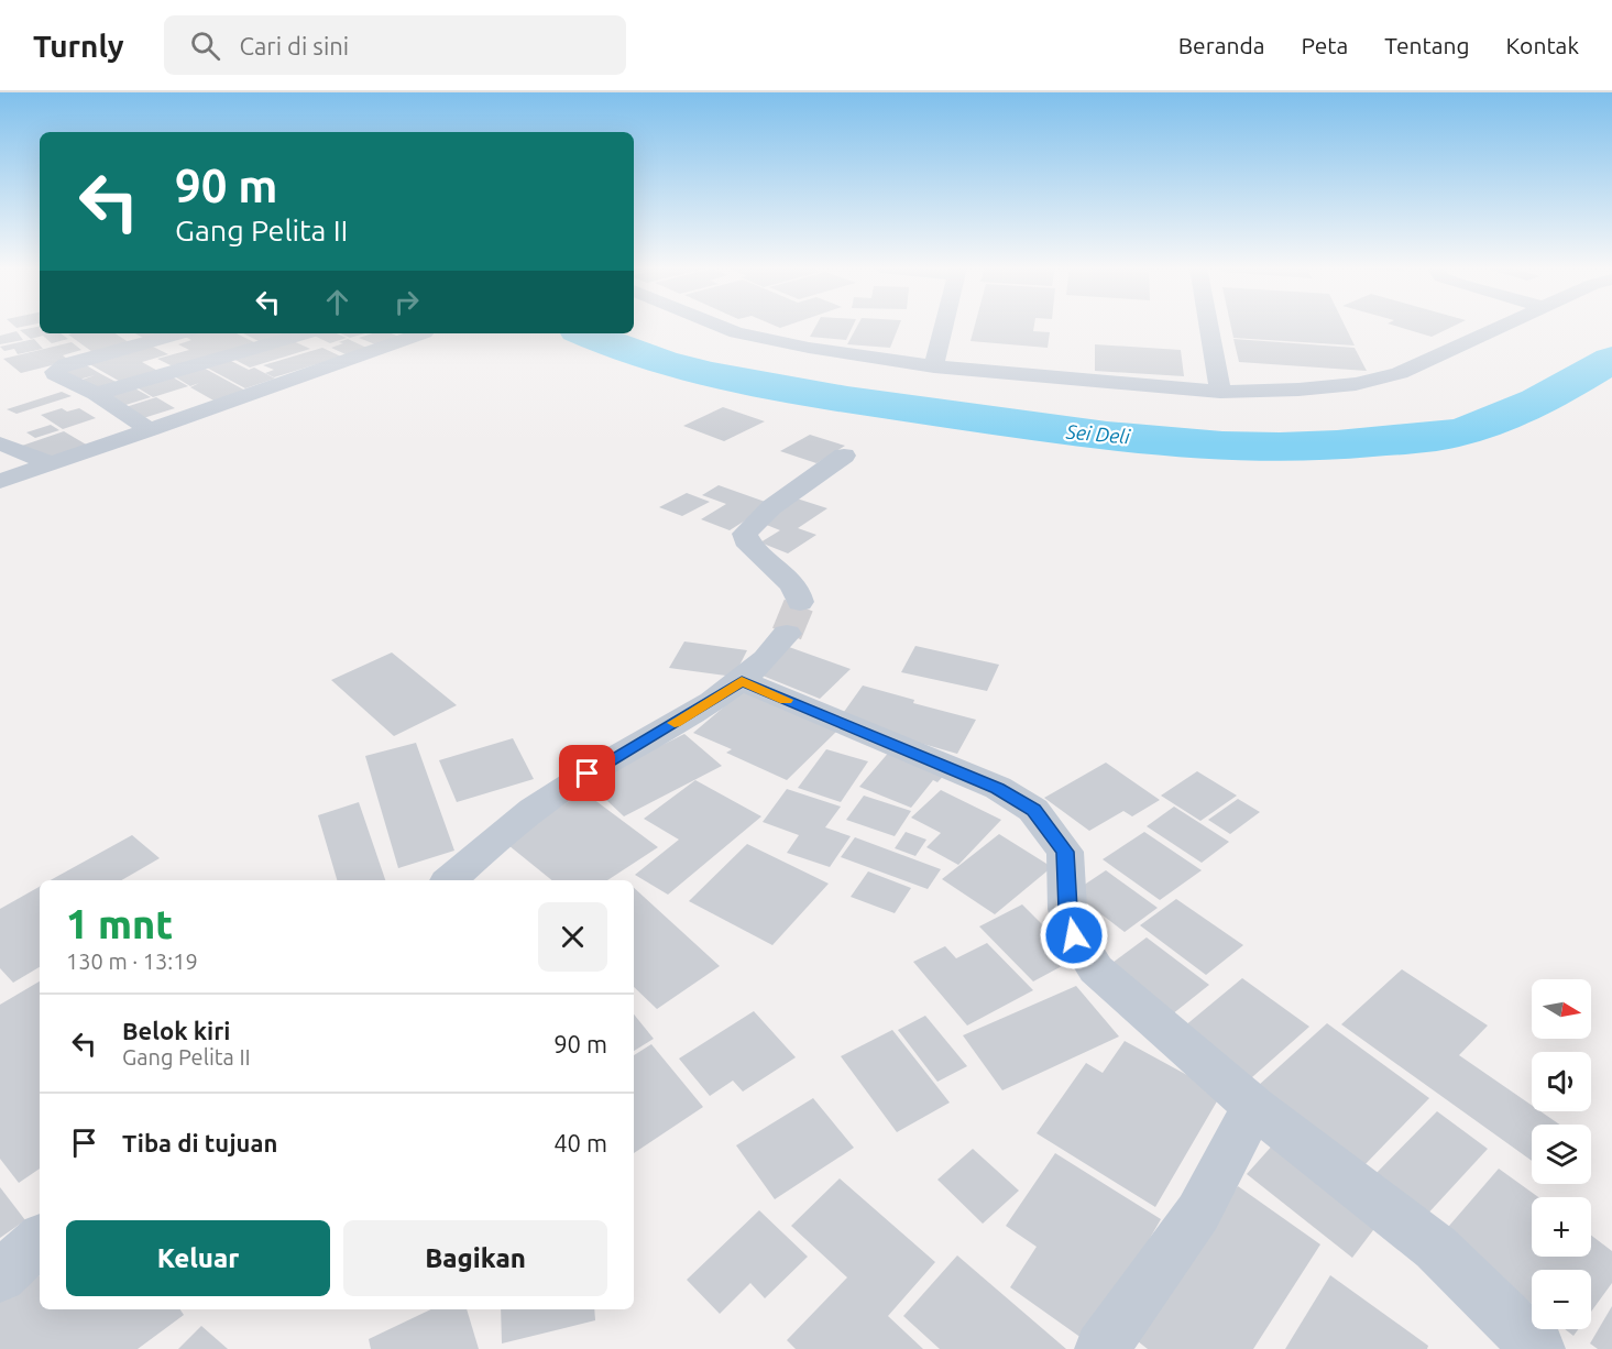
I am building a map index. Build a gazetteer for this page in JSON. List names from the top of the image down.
{
  "water": ["Sei Deli"],
  "north": "right",
  "page": {
    "header": "Turnly",
    "search": "Cari di sini",
    "nav": [
      "Beranda",
      "Peta",
      "Tentang",
      "Kontak"
    ],
    "turn": ["90 m", "Gang Pelita II"],
    "heading": ["1 mnt", "130 m · 13:19"],
    "map_buttons": ["+", "−"],
    "list": [
      {
        "name": "Belok kiri",
        "note": "Gang Pelita II",
        "value": "90 m"
      },
      {
        "name": "Tiba di tujuan",
        "value": "40 m"
      }
    ],
    "buttons": ["Keluar", "Bagikan"]
  }
}
